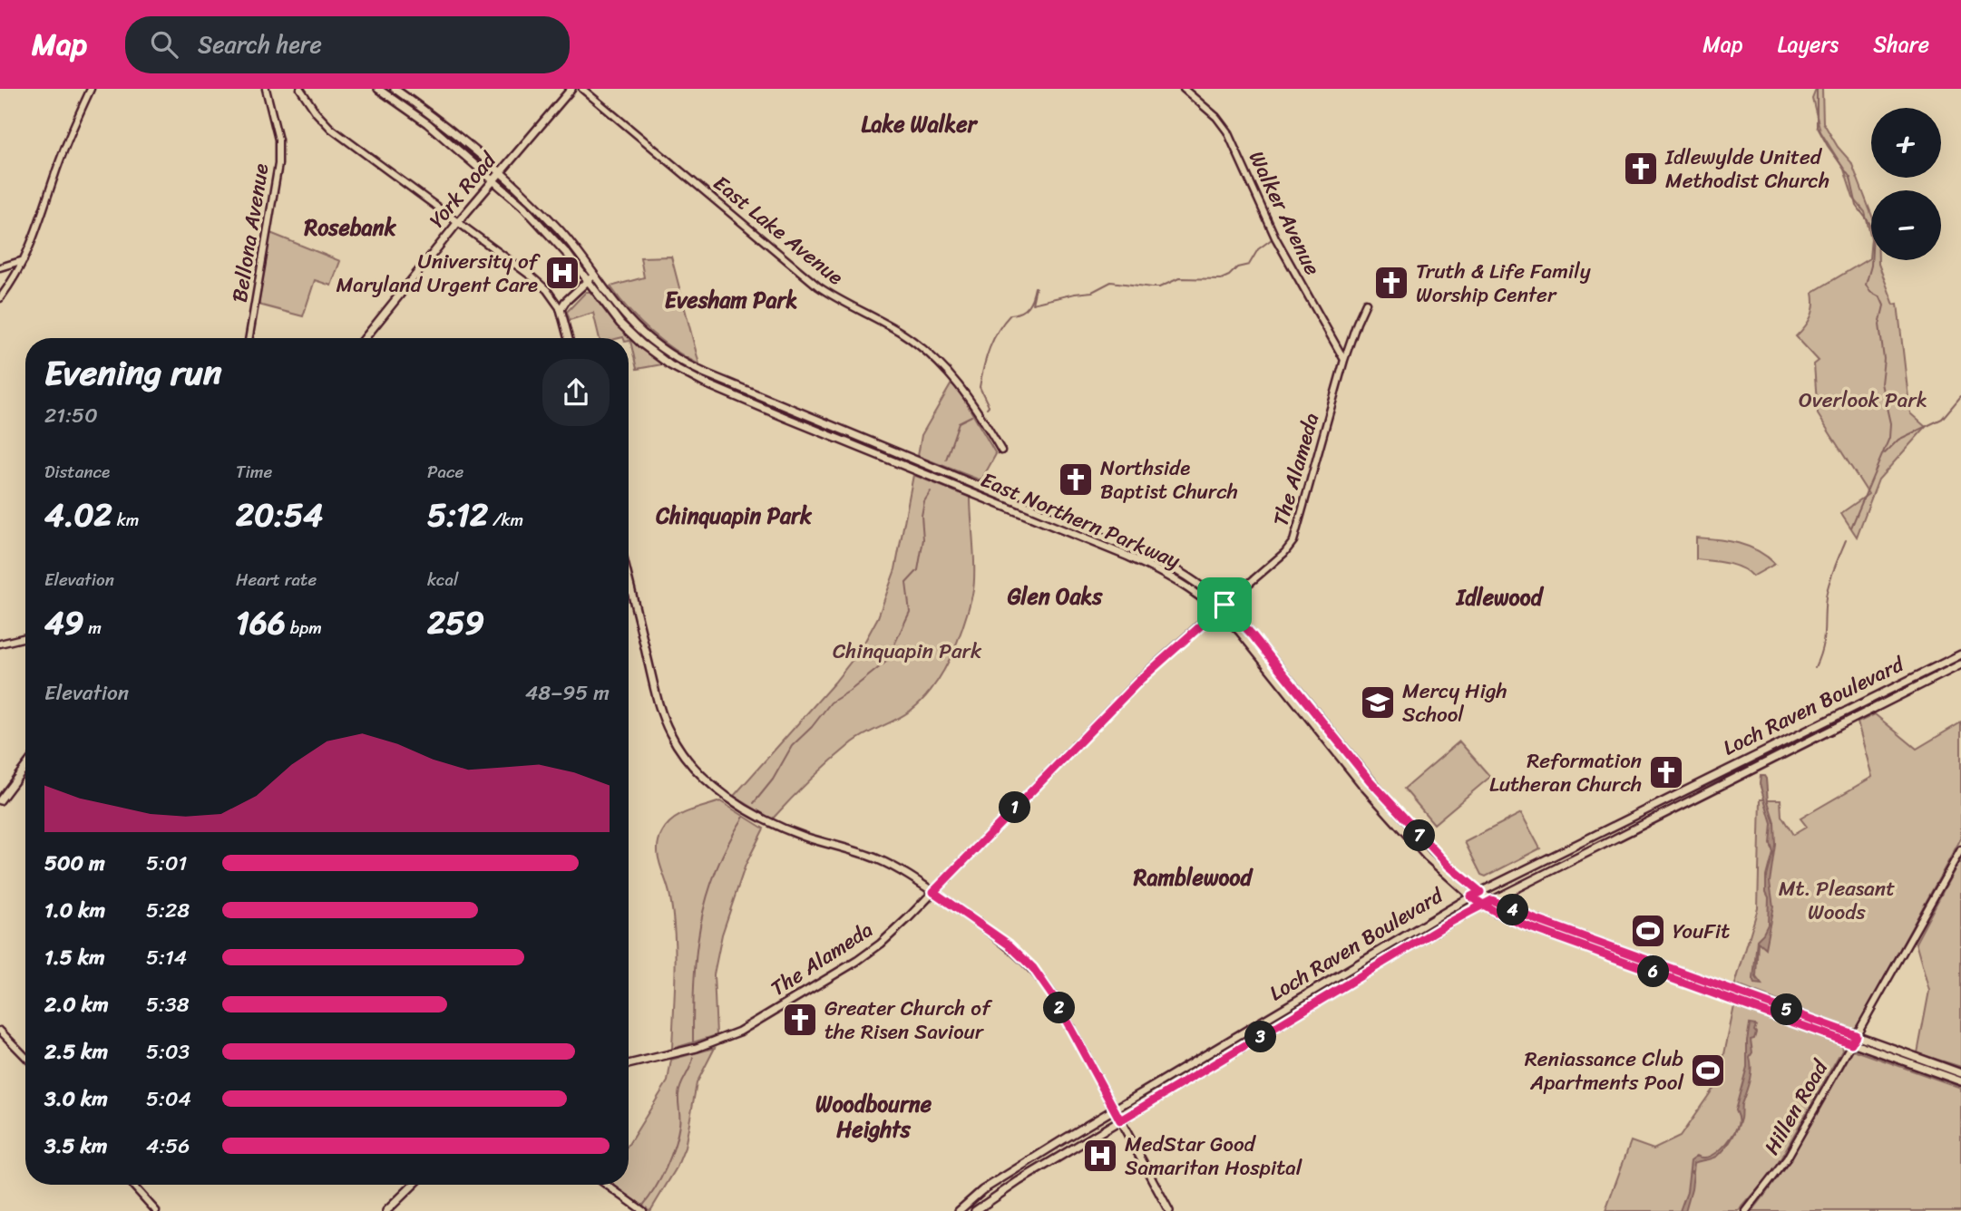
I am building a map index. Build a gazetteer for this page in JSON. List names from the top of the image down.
{
  "streets": {
    "main road": [
      "York Road",
      "The Alameda",
      "East Northern Parkway",
      "Loch Raven Boulevard"
    ],
    "street": [
      "Walker Avenue",
      "East Lake Avenue",
      "Bellona Avenue",
      "Hillen Road"
    ]
  },
  "crossings": [
    ["York Road", "East Northern Parkway"],
    ["Walker Avenue", "The Alameda"],
    ["The Alameda", "East Northern Parkway"],
    ["East Northern Parkway", "Loch Raven Boulevard"],
    ["East Northern Parkway", "Hillen Road"]
  ],
  "districts": [
    "Lake Walker",
    "Rosebank",
    "Evesham Park",
    "Chinquapin Park",
    "Glen Oaks",
    "Idlewood",
    "Ramblewood",
    "Woodbourne Heights"
  ],
  "parks": ["Overlook Park", "Chinquapin Park", "Mt. Pleasant Woods"],
  "places": {
    "church": [
      "Idlewylde United Methodist Church",
      "Truth & Life Family Worship Center",
      "Northside Baptist Church",
      "Reformation Lutheran Church",
      "Greater Church of the Risen Saviour"
    ],
    "hospital": ["University of Maryland Urgent Care", "MedStar Good Samaritan Hospital"],
    "school or university": ["Mercy High School"],
    "sports": ["YouFit", "Reniassance Club Apartments Pool"]
  },
  "page": {
    "header": "Map",
    "search": "Search here",
    "nav": ["Map", "Layers", "Share"],
    "map_buttons": ["+", "−"],
    "heading": ["Evening run", "21:50"],
    "stats": [
      ["Distance", "4.02 km"],
      ["Time", "20:54"],
      ["Pace", "5:12 /km"],
      ["Elevation", "49 m"],
      ["Heart rate", "166 bpm"],
      ["kcal", "259"]
    ],
    "chart": ["Elevation", "48–95 m"],
    "pins": [
      "1",
      "7",
      "4",
      "6",
      "2",
      "5",
      "3"
    ],
    "list": [
      {
        "name": "500 m",
        "note": "5:01"
      },
      {
        "name": "1.0 km",
        "note": "5:28"
      },
      {
        "name": "1.5 km",
        "note": "5:14"
      },
      {
        "name": "2.0 km",
        "note": "5:38"
      },
      {
        "name": "2.5 km",
        "note": "5:03"
      },
      {
        "name": "3.0 km",
        "note": "5:04"
      },
      {
        "name": "3.5 km",
        "note": "4:56"
      }
    ]
  }
}
